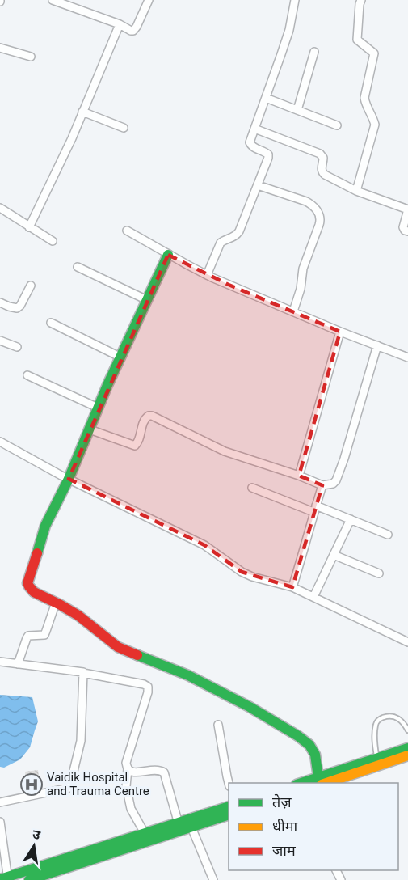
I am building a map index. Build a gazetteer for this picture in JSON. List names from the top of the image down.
{
  "places": {
    "hospital": ["Vaidik Hospital and Trauma Centre"]
  },
  "legend": ["तेज़", "धीमा", "जाम"],
  "north": "top"
}
